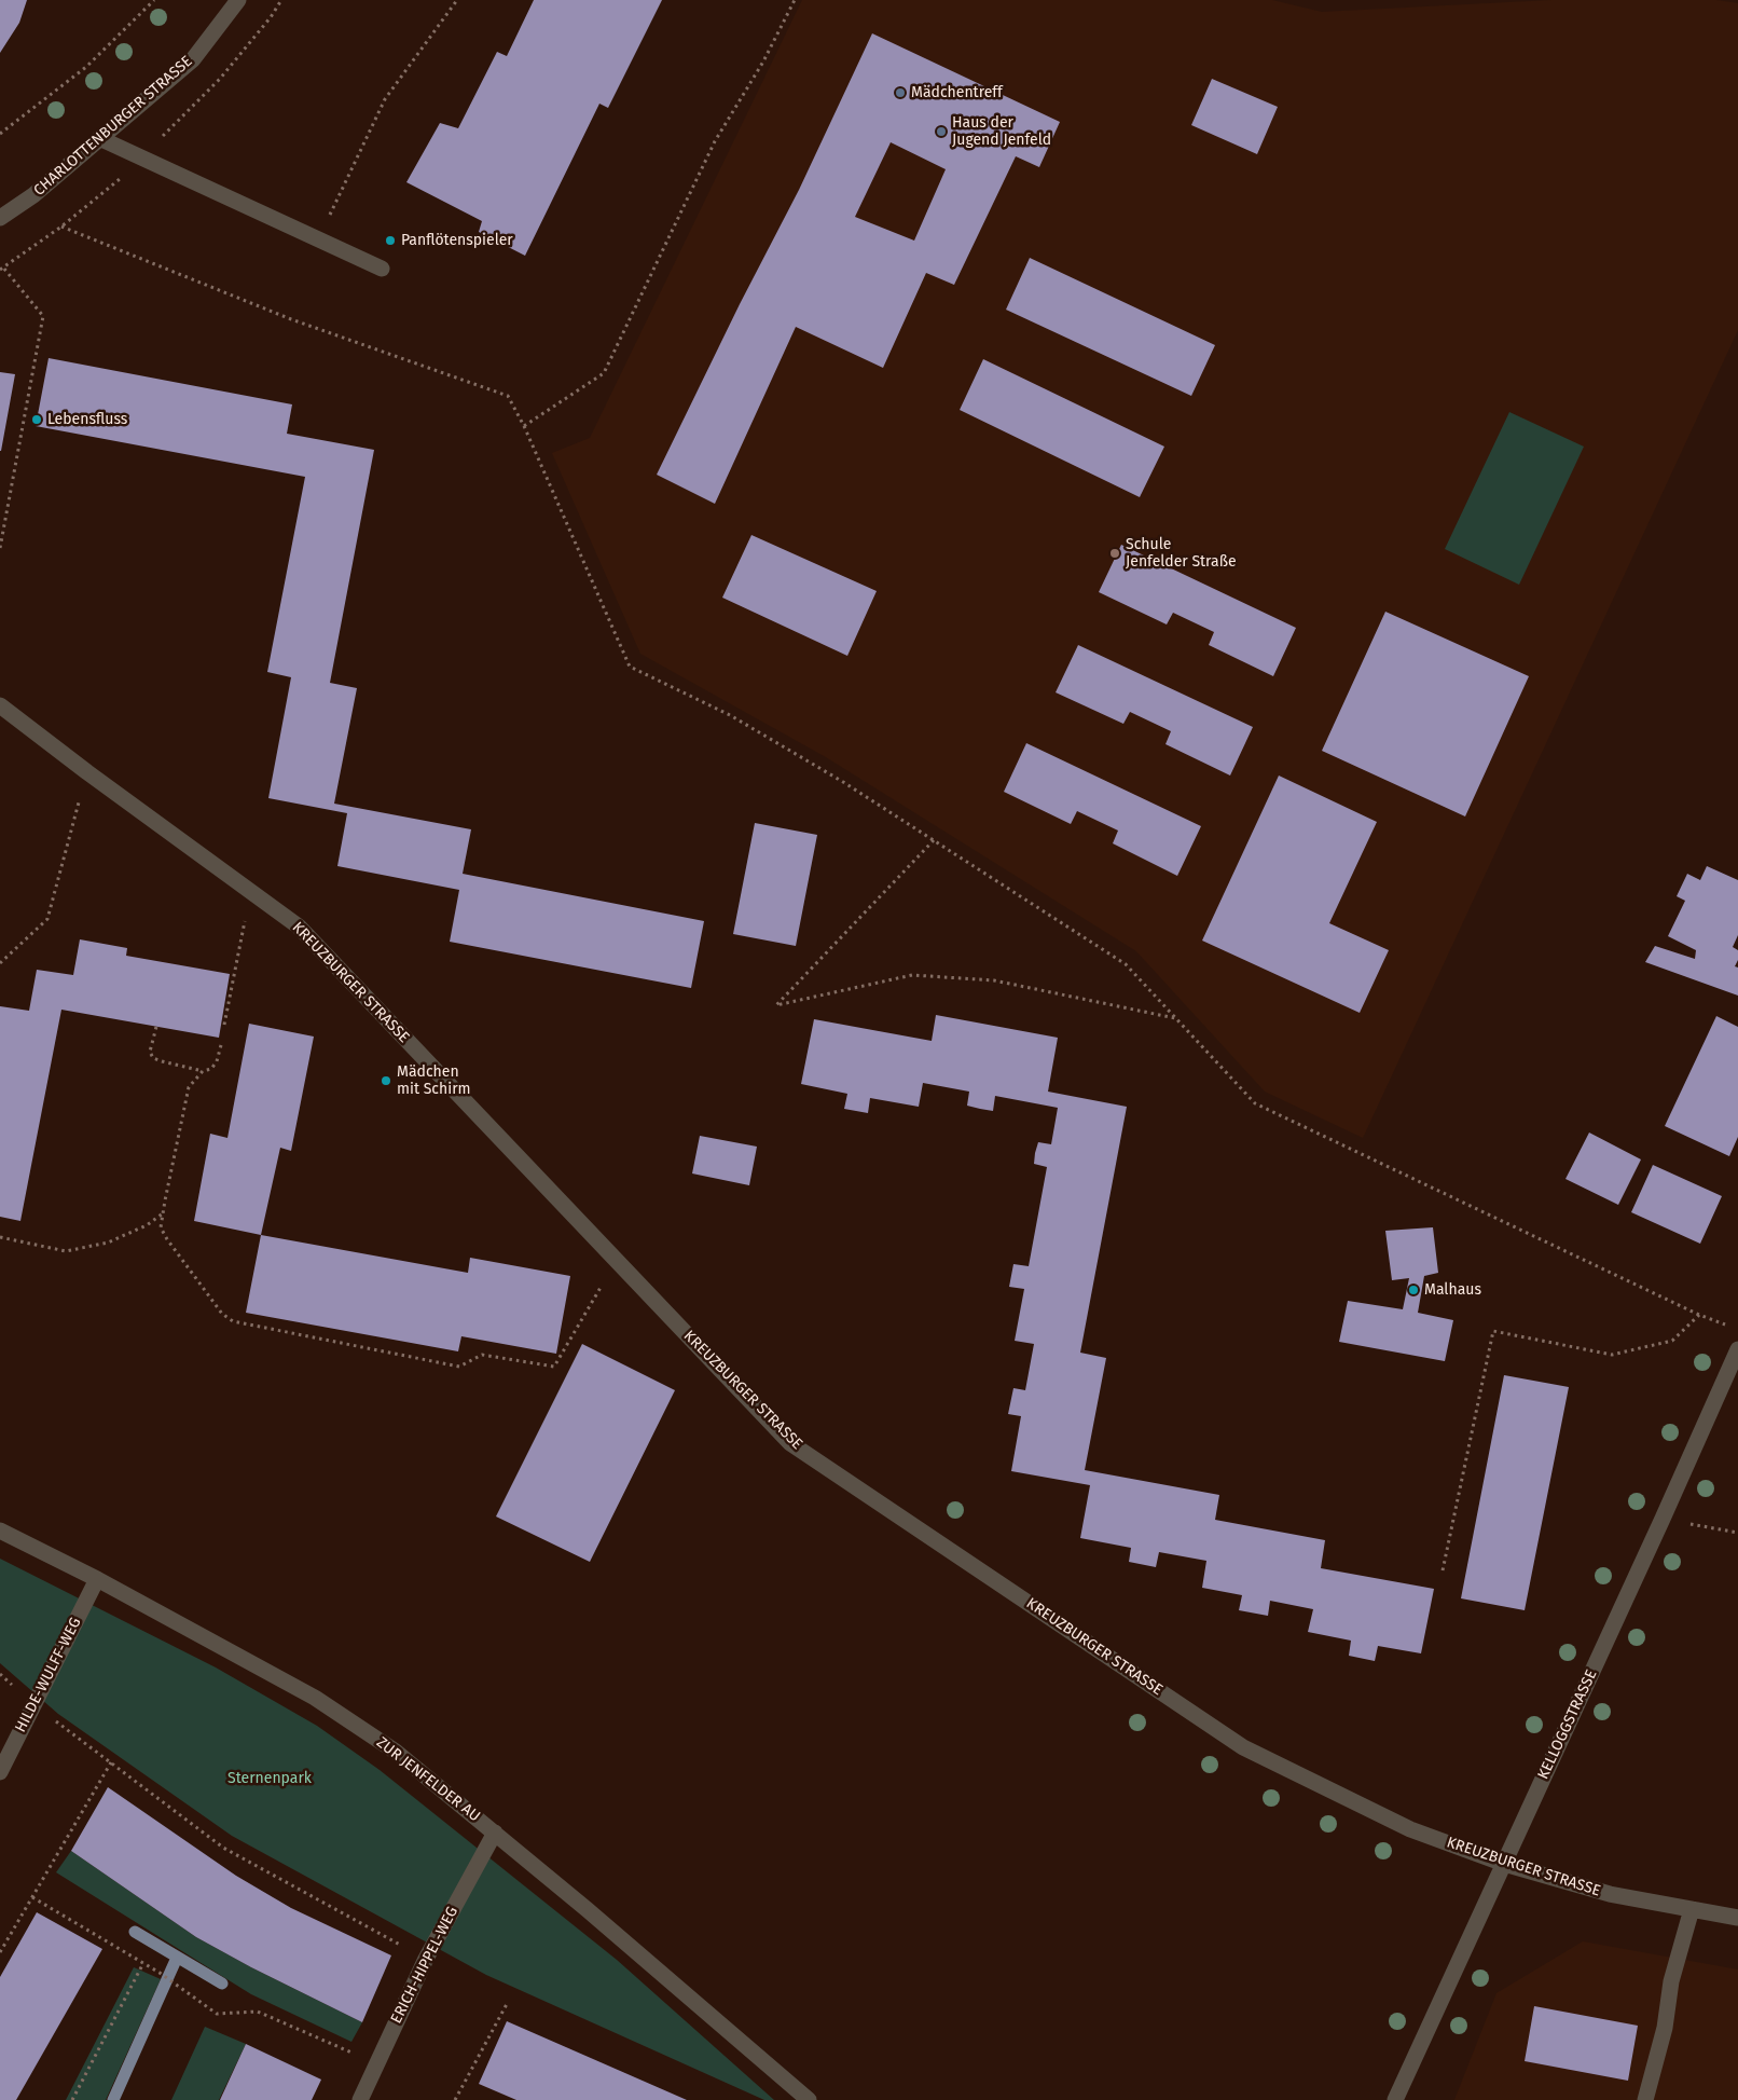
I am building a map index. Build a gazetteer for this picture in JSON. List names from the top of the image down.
{
  "streets": {
    "street": [
      "CHARLOTTENBURGER STRASSE",
      "KREUZBURGER STRASSE",
      "HILDE-WULFF-WEG",
      "KELLOGGSTRASSE",
      "ZUR JENFELDER AU",
      "ERICH-HIPPEL-WEG"
    ]
  },
  "crossings": [
    ["KREUZBURGER STRASSE", "KELLOGGSTRASSE"],
    ["HILDE-WULFF-WEG", "ZUR JENFELDER AU"],
    ["ZUR JENFELDER AU", "ERICH-HIPPEL-WEG"]
  ],
  "parks": ["Sternenpark"],
  "places": [
    "Mädchentreff",
    "Haus der Jugend Jenfeld",
    "Panflötenspieler",
    "Lebensfluss",
    "Schule Jenfelder Straße",
    "Mädchen mit Schirm",
    "Malhaus"
  ]
}
